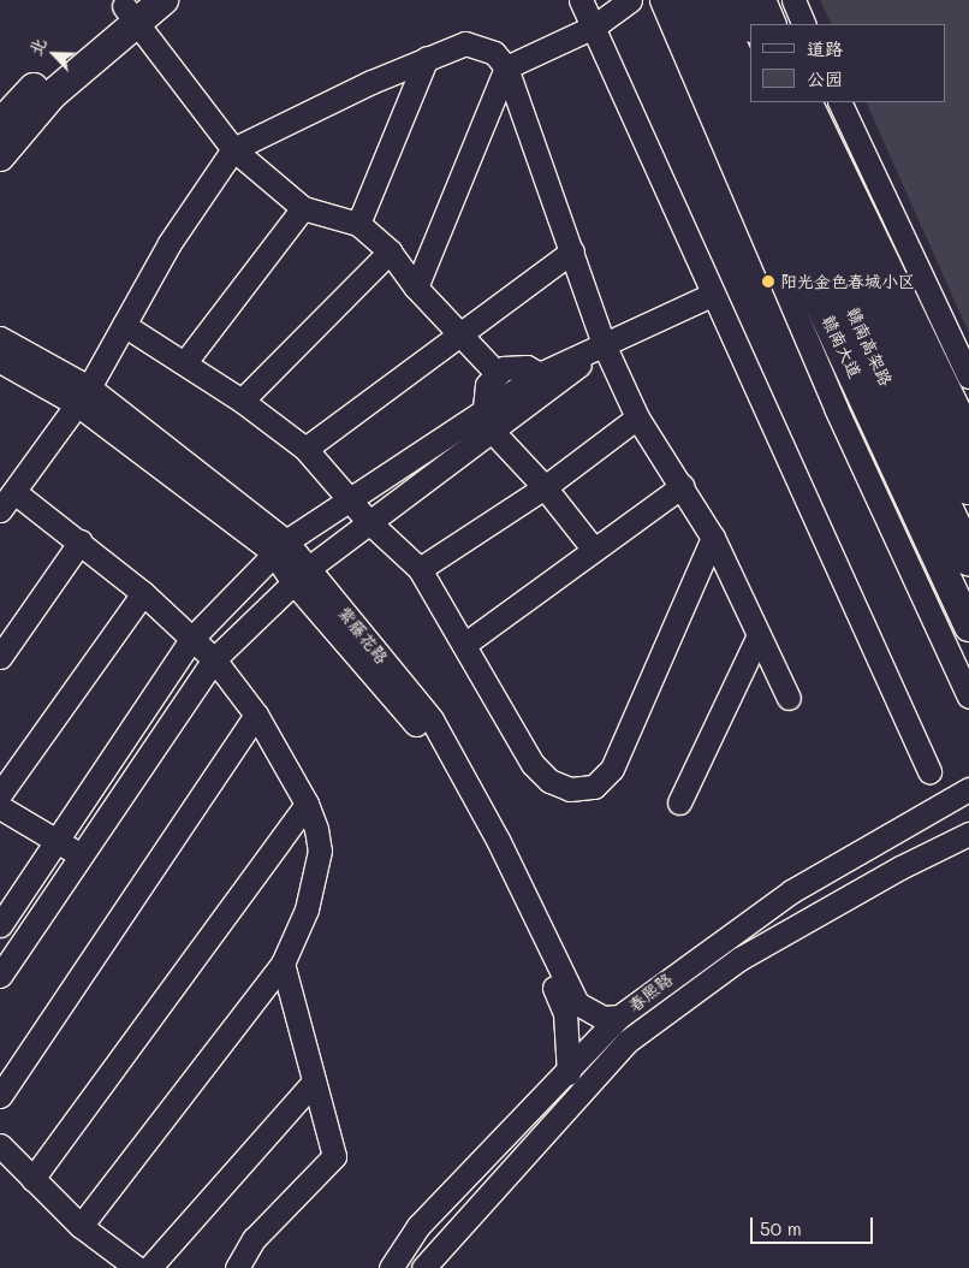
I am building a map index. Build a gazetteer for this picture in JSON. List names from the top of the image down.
{
  "streets": {
    "highway": ["赣南高架路"],
    "main road": ["赣南大道"],
    "street": ["紫藤花路", "春熙路"]
  },
  "crossings": [
    ["紫藤花路", "春熙路"]
  ],
  "places": ["阳光金色春城小区"],
  "legend": ["道路", "公园"],
  "scale_bar": "50 m",
  "north": "top left"
}
